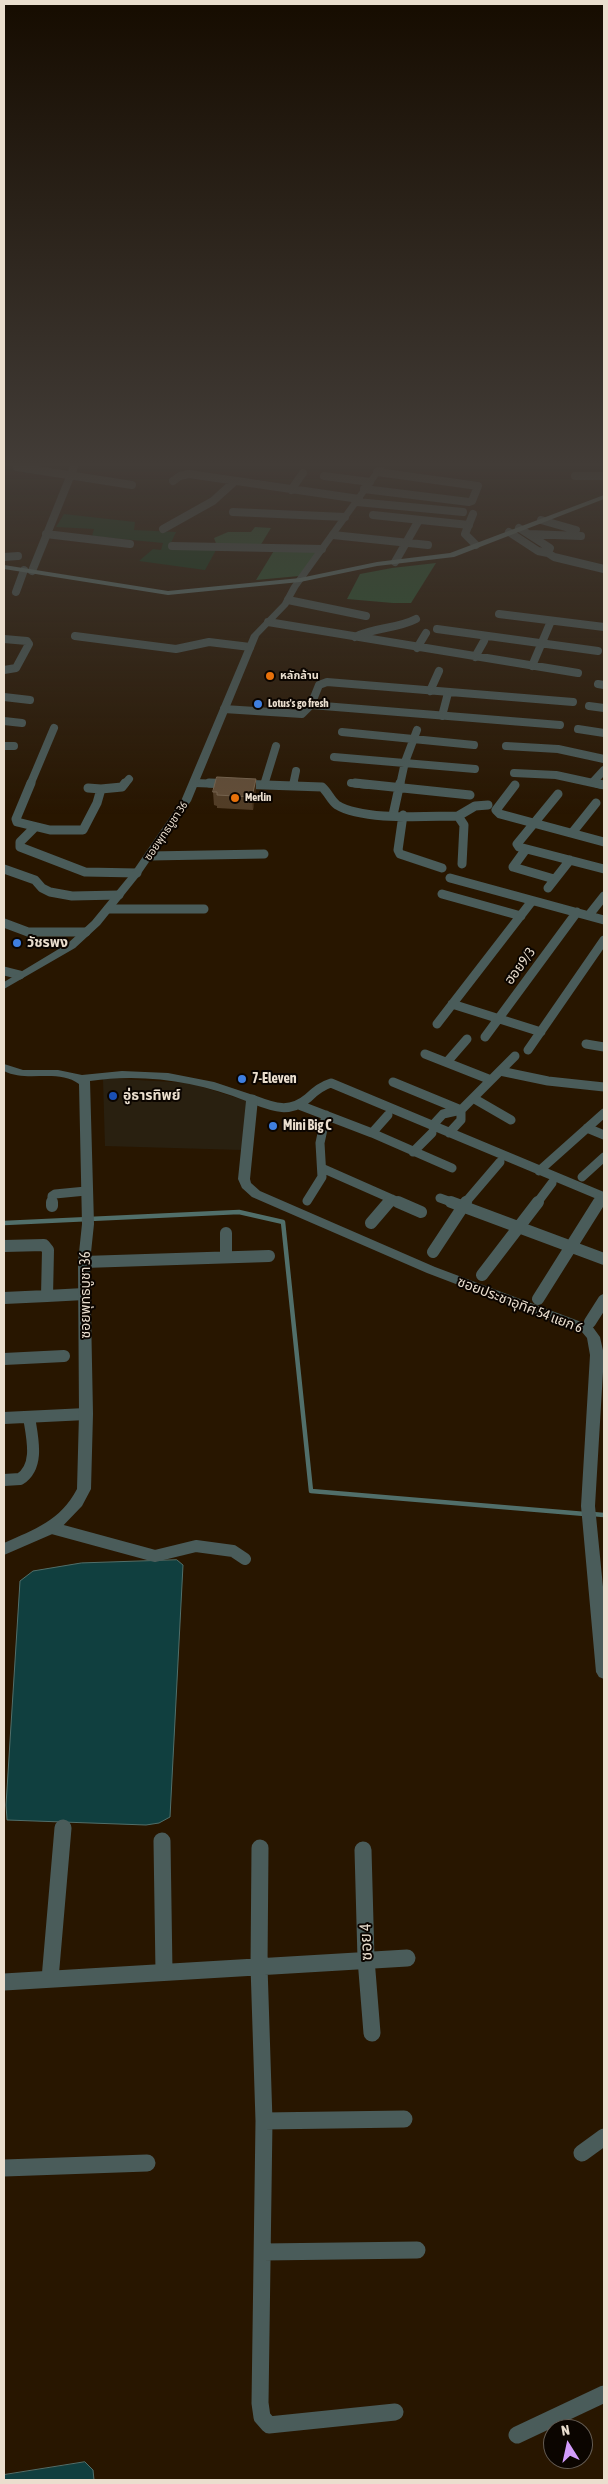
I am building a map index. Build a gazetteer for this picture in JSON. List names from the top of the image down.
{
  "streets": {
    "street": [
      "ซอยพุทธบูชา 36",
      "ฮอย9/3",
      "ซอยประชาอุทิศ 54 แยก 6",
      "ซอย 4"
    ]
  },
  "places": [
    "หลักล้าน",
    "Lotus's go fresh",
    "Merlin",
    "วัชรพง",
    "7-Eleven",
    "อู่ธารทิพย์",
    "Mini Big C"
  ],
  "north": "top"
}
